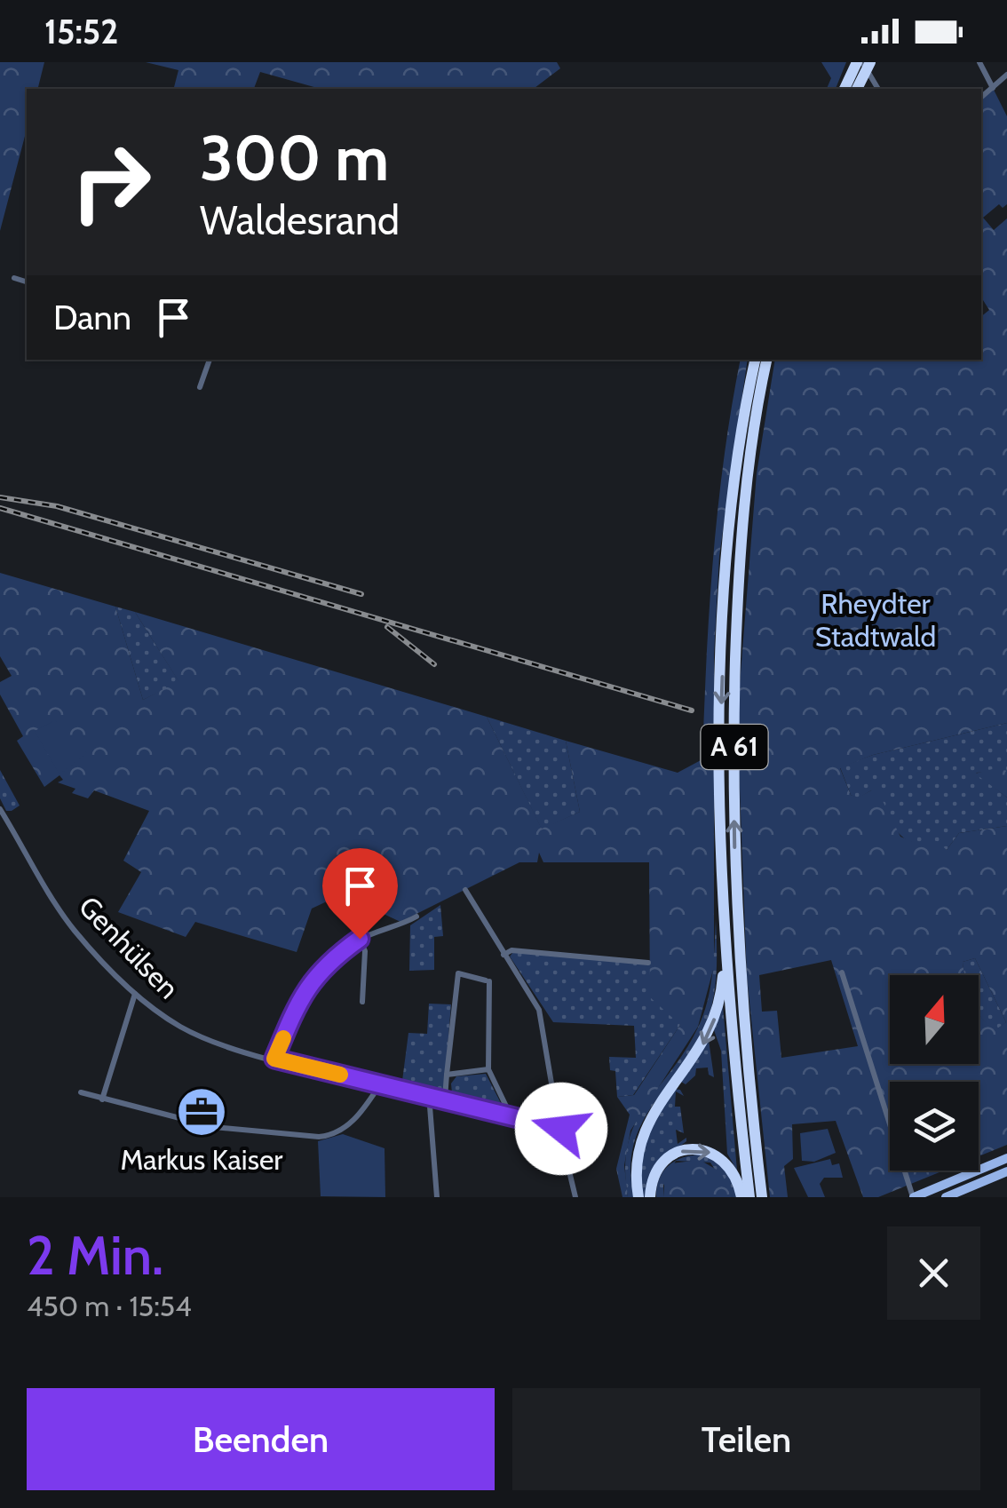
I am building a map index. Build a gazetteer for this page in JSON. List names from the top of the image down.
{
  "streets": {
    "highway": ["A 61"],
    "street": ["Genhülsen"]
  },
  "parks": ["Rheydter Stadtwald"],
  "places": {
    "office": ["Markus Kaiser"]
  },
  "north": "top",
  "page": {
    "status": "15:52",
    "turn": ["300 m", "Waldesrand"],
    "then": "Dann",
    "heading": ["2 Min.", "450 m · 15:54"],
    "buttons": ["Beenden", "Teilen"]
  }
}
